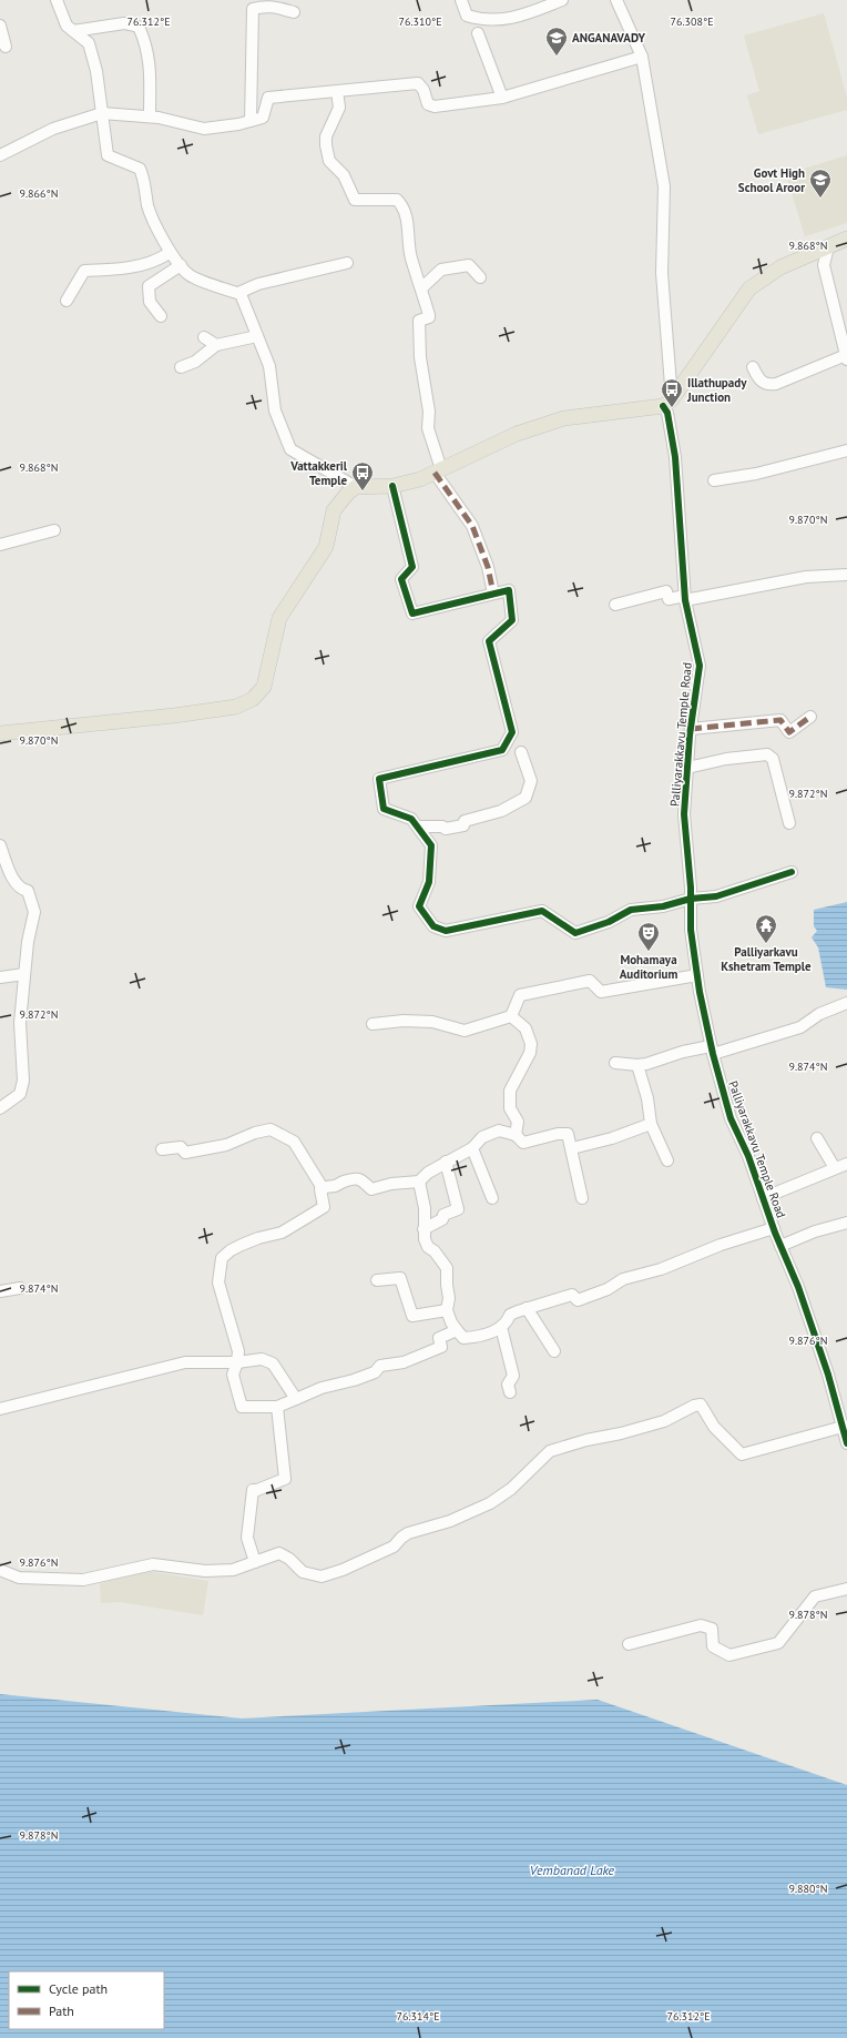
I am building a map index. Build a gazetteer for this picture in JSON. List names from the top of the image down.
{
  "streets": {
    "street": ["Palliyarakkavu Temple Road"]
  },
  "water": ["Vembanad Lake"],
  "places": {
    "school or university": ["ANGANAVADY", "Govt High School Aroor"],
    "bus stop": ["Illathupady Junction", "Vattakkeril Temple"],
    "temple": ["Palliyarkavu Kshetram Temple"],
    "theatre": ["Mohamaya Auditorium"]
  },
  "legend": ["Cycle path", "Path"],
  "coordinates": [
    "76.312°E",
    "76.310°E",
    "76.308°E",
    "9.866°N",
    "9.868°N",
    "9.870°N",
    "9.872°N",
    "9.874°N",
    "9.876°N",
    "9.878°N",
    "9.880°N",
    "76.314°E"
  ]
}
